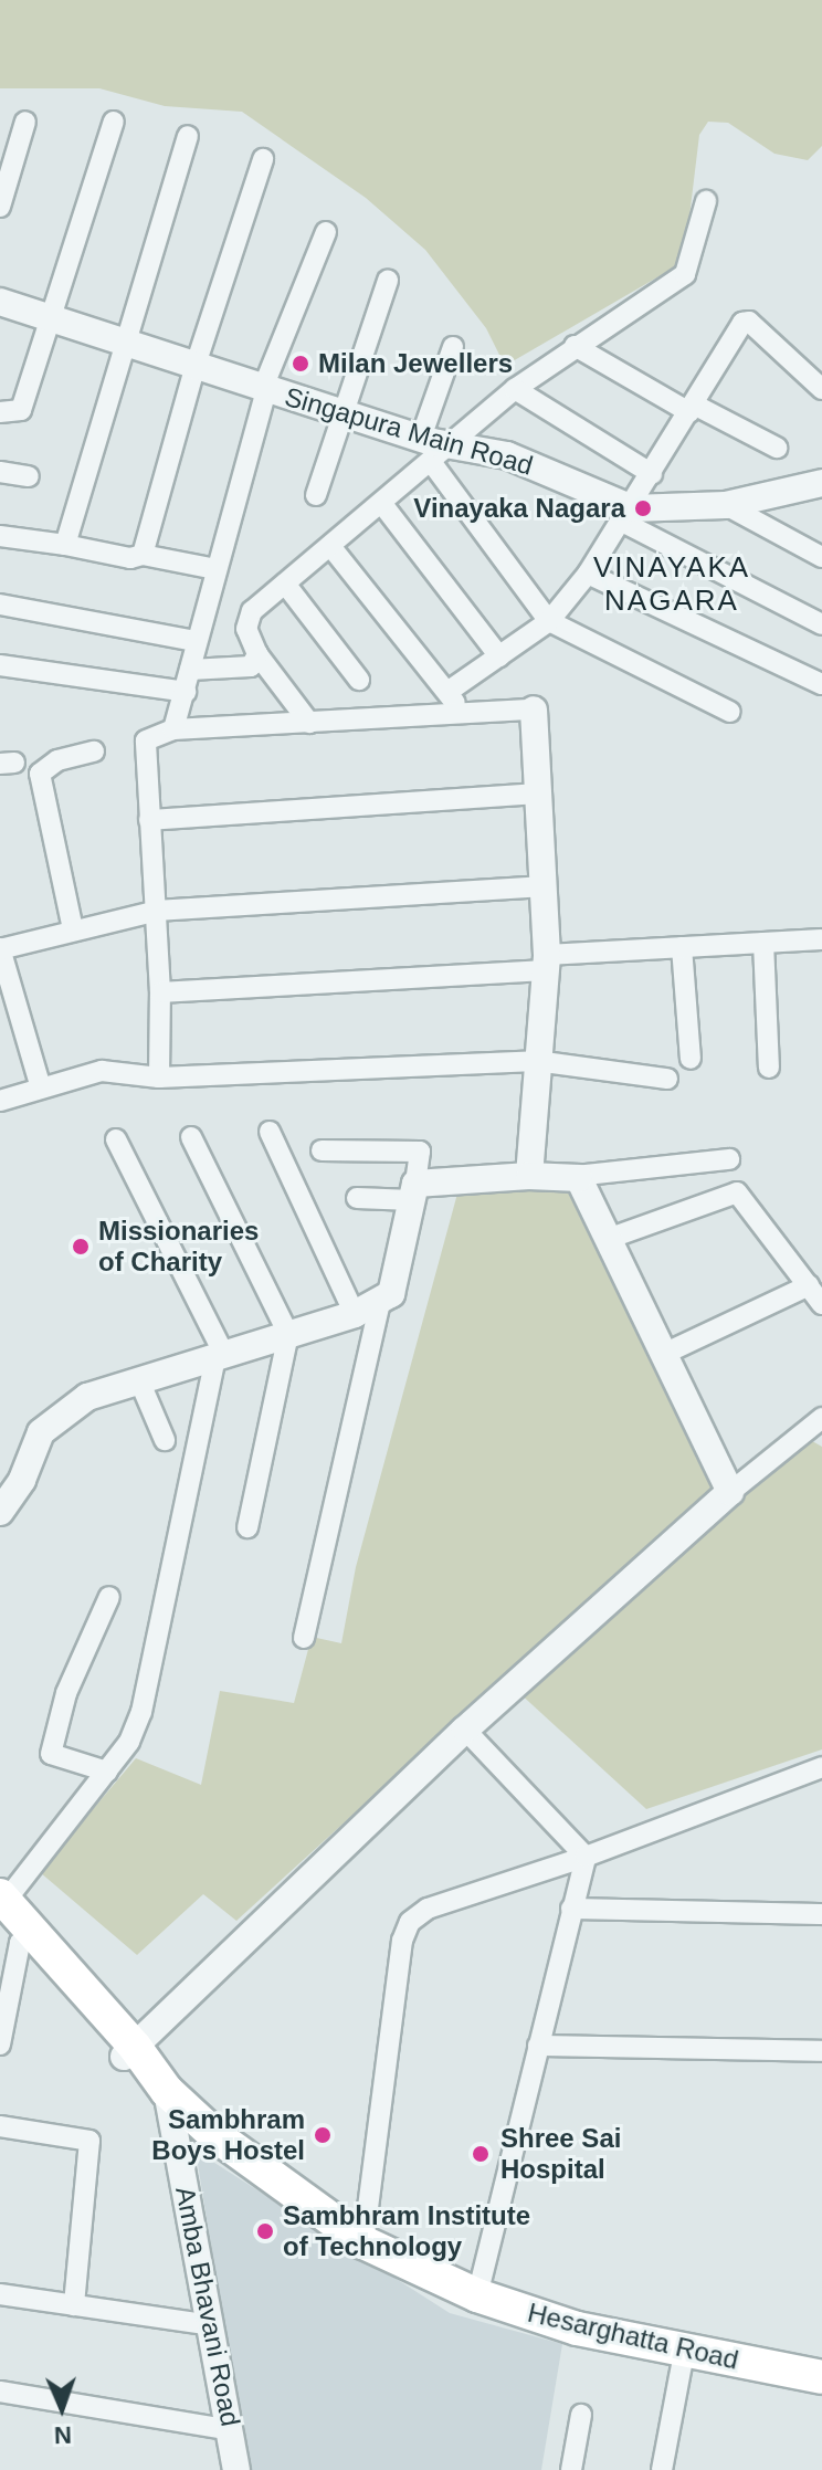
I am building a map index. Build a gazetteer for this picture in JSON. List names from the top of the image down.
{
  "streets": {
    "main road": ["Hesarghatta Road"],
    "street": ["Singapura Main Road", "Amba Bhavani Road"]
  },
  "crossings": [
    ["Amba Bhavani Road", "Hesarghatta Road"]
  ],
  "districts": ["VINAYAKA NAGARA"],
  "places": [
    "Milan Jewellers",
    "Vinayaka Nagara",
    "Missionaries of Charity",
    "Sambhram Boys Hostel",
    "Shree Sai Hospital",
    "Sambhram Institute of Technology"
  ],
  "north": "bottom"
}
